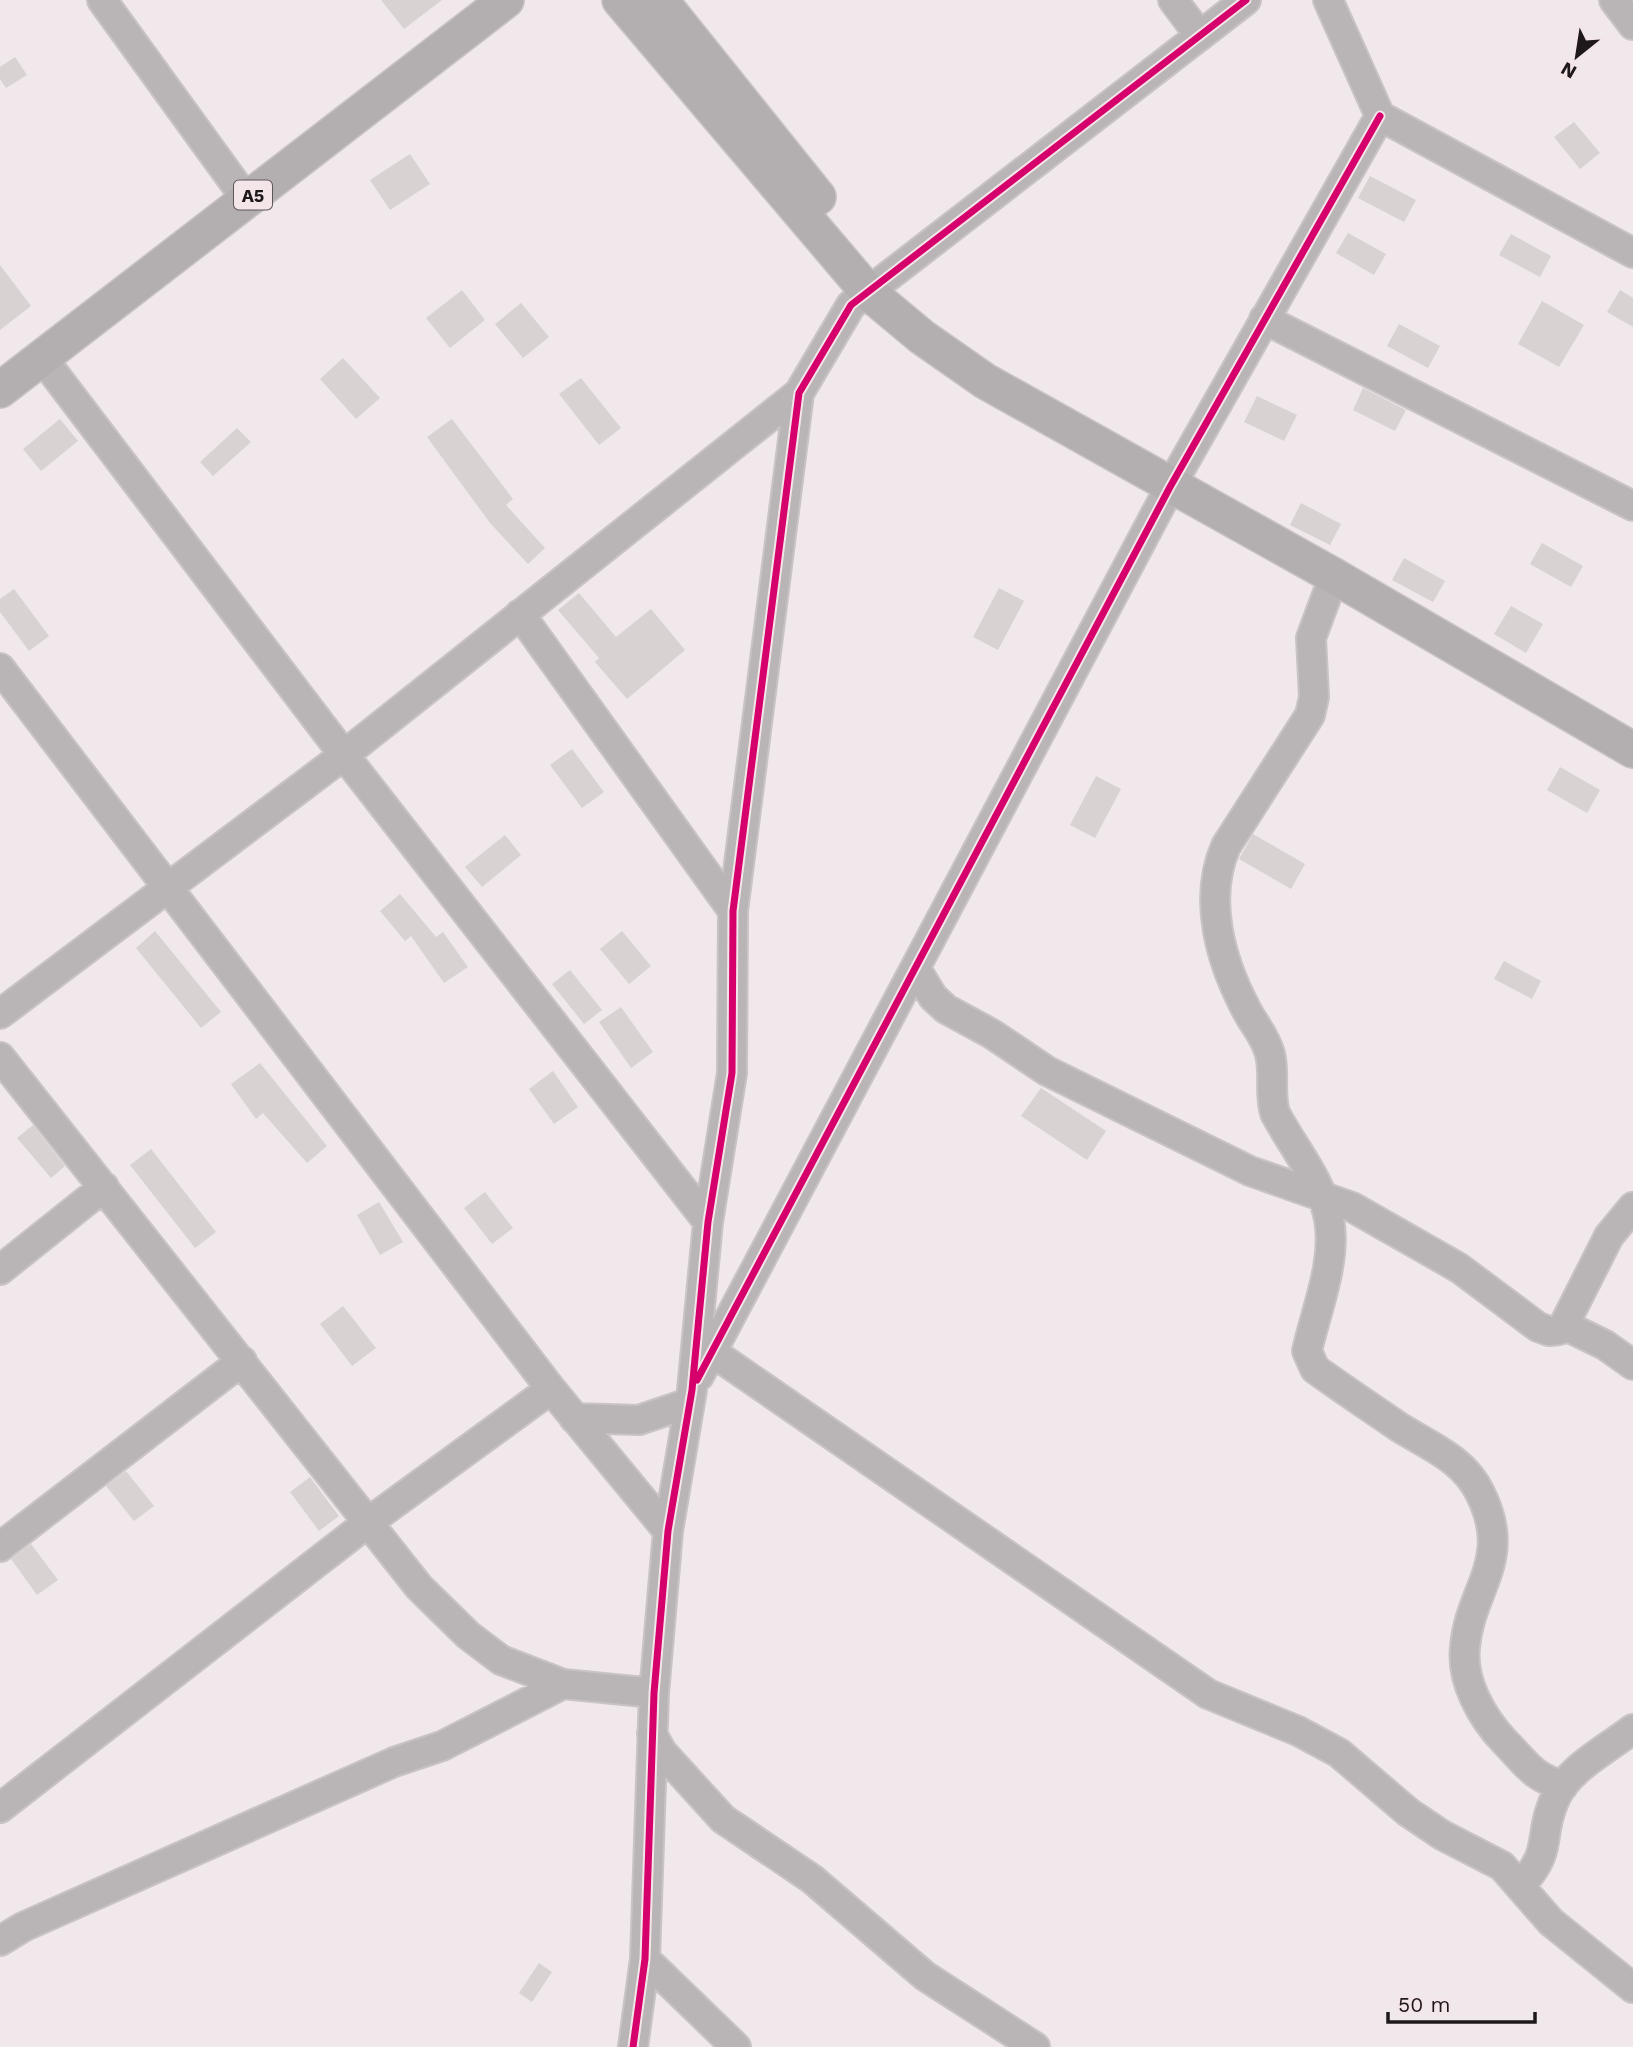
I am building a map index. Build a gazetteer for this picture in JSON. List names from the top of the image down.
{
  "streets": {
    "main road": ["A5"]
  },
  "scale_bar": "50 m",
  "north": "bottom left"
}
